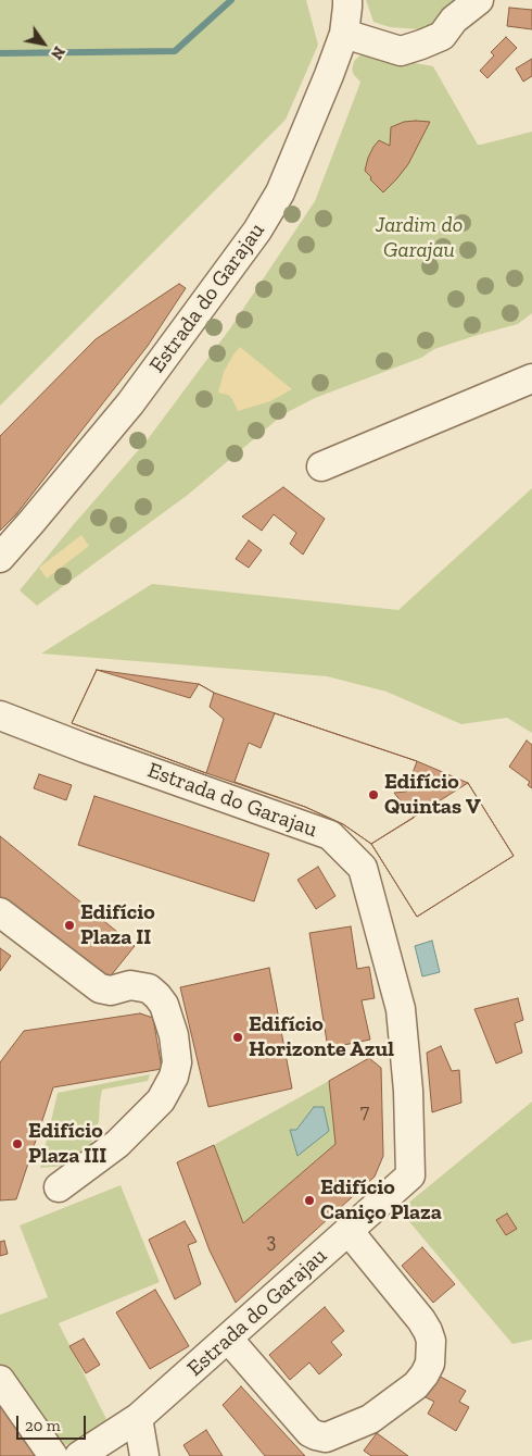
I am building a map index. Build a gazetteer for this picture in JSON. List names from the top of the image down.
{
  "streets": {
    "street": ["Estrada do Garajau"]
  },
  "parks": ["Jardim do Garajau"],
  "places": [
    "Edifício Quintas V",
    "Edifício Plaza II",
    "Edifício Horizonte Azul",
    "Edifício Plaza III",
    "Edifício Caniço Plaza"
  ],
  "house_numbers": ["7", "3"],
  "scale_bar": "20 m",
  "north": "bottom right"
}
